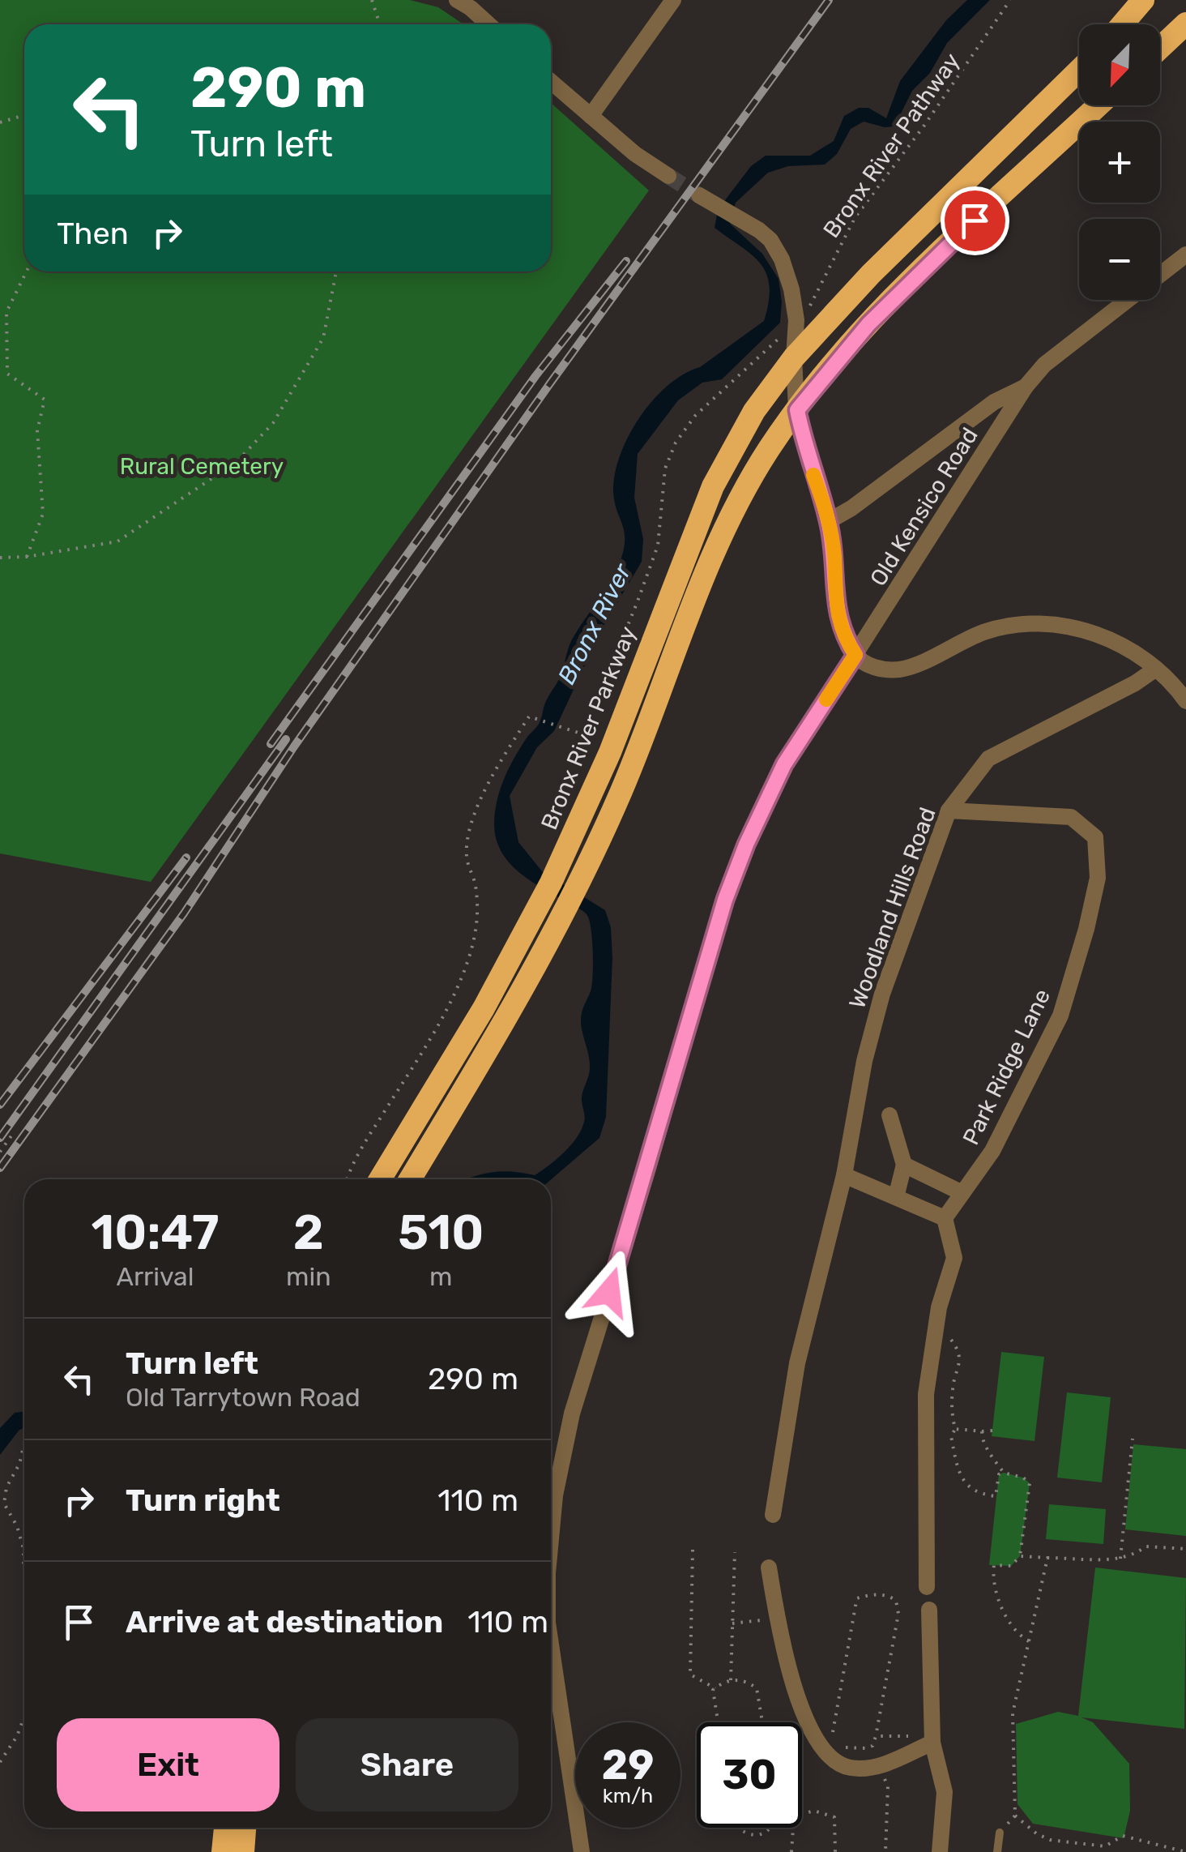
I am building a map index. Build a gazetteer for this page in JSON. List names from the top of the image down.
{
  "streets": {
    "highway": ["Bronx River Parkway"],
    "street": ["Old Kensico Road", "Woodland Hills Road", "Park Ridge Lane"],
    "path": ["Bronx River Pathway"]
  },
  "crossings": [
    ["Woodland Hills Road", "Park Ridge Lane"]
  ],
  "water": ["Bronx River"],
  "parks": ["Rural Cemetery"],
  "north": "bottom left",
  "page": {
    "map_buttons": ["+", "−"],
    "turn": ["290 m", "Turn left"],
    "then": "Then",
    "eta": [
      "10:47",
      "Arrival",
      "2",
      "min",
      "510",
      "m"
    ],
    "list": [
      {
        "name": "Turn left",
        "note": "Old Tarrytown Road",
        "value": "290 m"
      },
      {
        "name": "Turn right",
        "value": "110 m"
      },
      {
        "name": "Arrive at destination",
        "value": "110 m"
      }
    ],
    "buttons": ["Exit", "Share"],
    "speed": "29 km/h",
    "limit": "30"
  }
}
